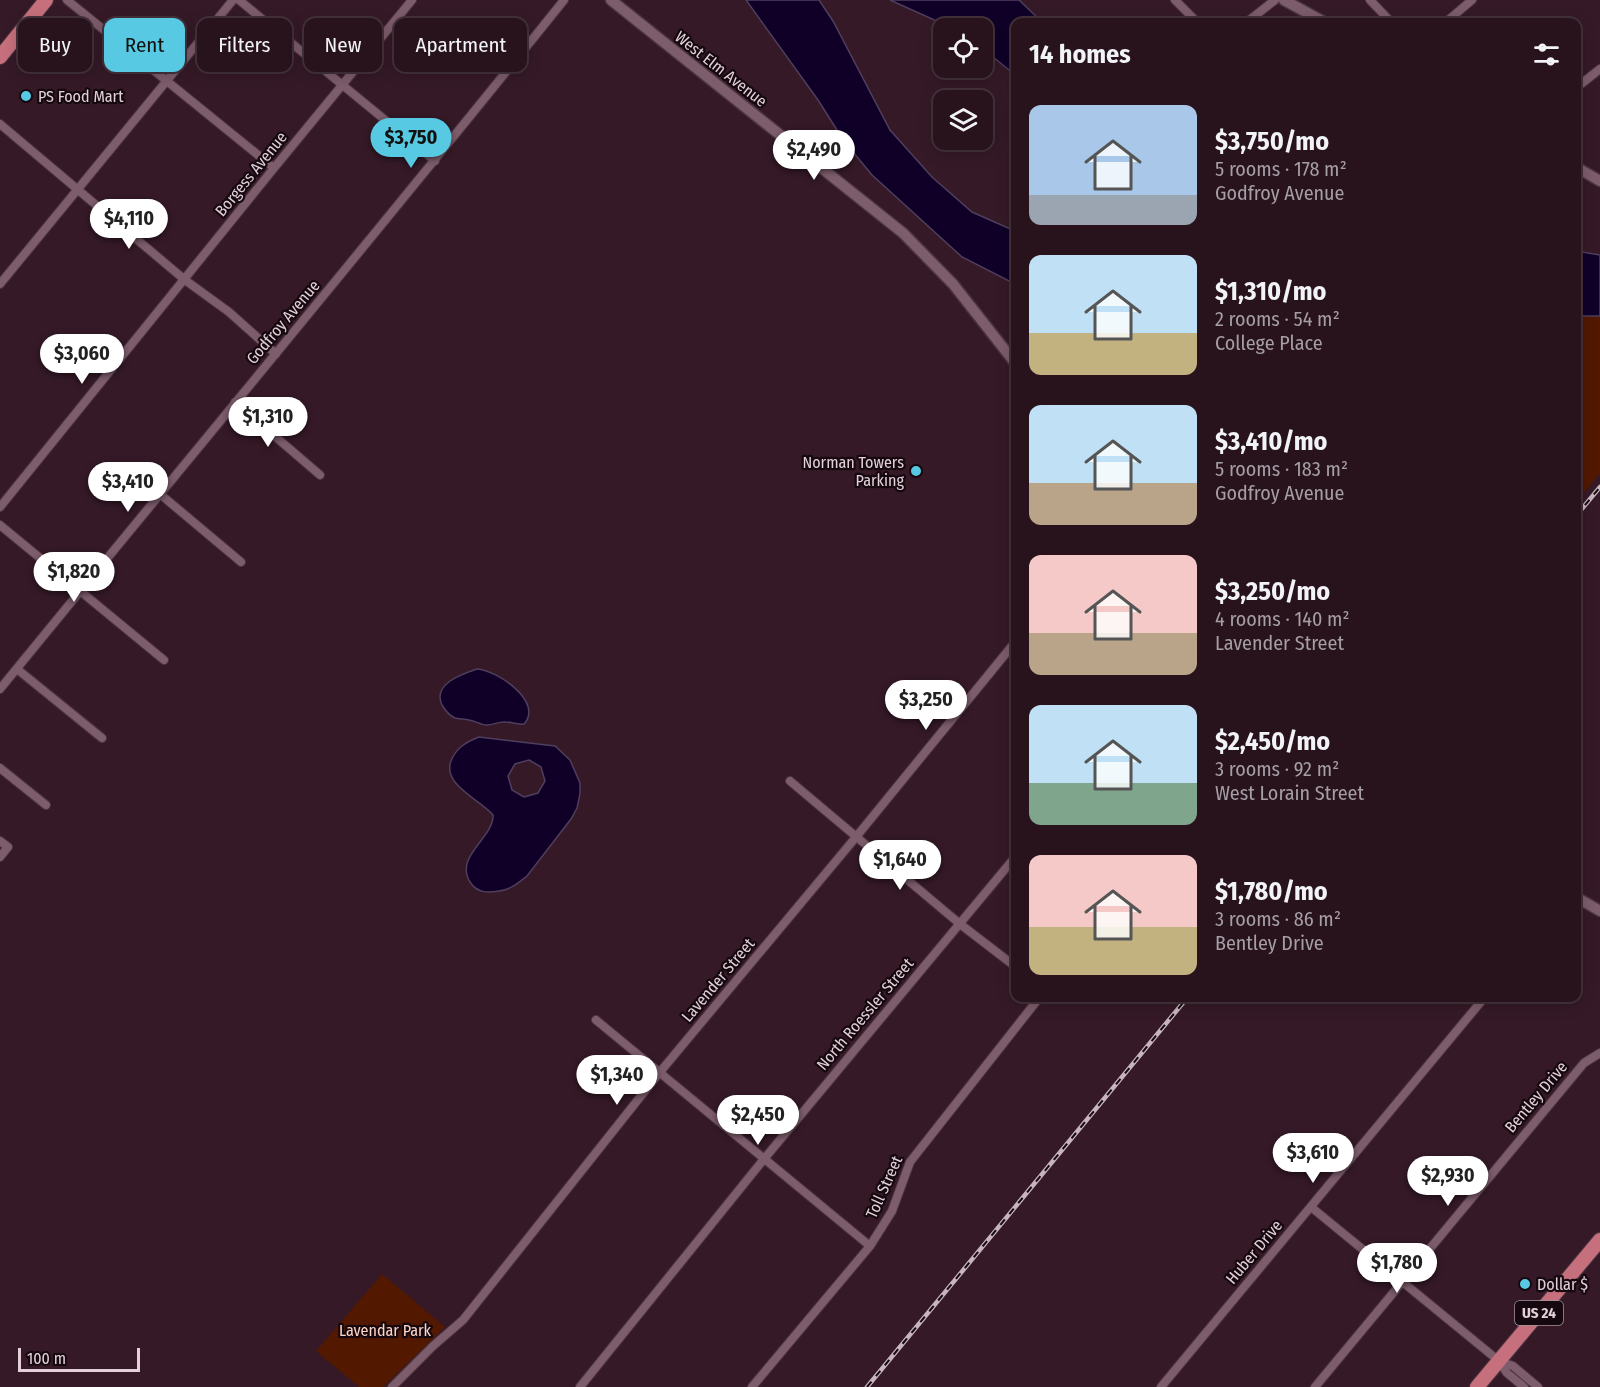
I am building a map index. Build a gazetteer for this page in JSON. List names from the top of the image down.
{
  "streets": {
    "main road": ["US 24"],
    "street": [
      "West Elm Avenue",
      "Borgess Avenue",
      "Godfroy Avenue",
      "Lavender Street",
      "North Roessler Street",
      "Bentley Drive",
      "Toll Street",
      "Huber Drive"
    ]
  },
  "parks": ["Lavendar Park"],
  "places": ["PS Food Mart", "Norman Towers Parking", "Dollar $"],
  "scale_bar": "100 m",
  "page": {
    "chip": [
      "Buy",
      "Rent",
      "Filters",
      "New",
      "Apartment"
    ],
    "heading": "14 homes",
    "list": [
      {
        "name": "$3,750/mo",
        "note": "5 rooms · 178 m² · Godfroy Avenue"
      },
      {
        "name": "$1,310/mo",
        "note": "2 rooms · 54 m² · College Place"
      },
      {
        "name": "$3,410/mo",
        "note": "5 rooms · 183 m² · Godfroy Avenue"
      },
      {
        "name": "$3,250/mo",
        "note": "4 rooms · 140 m² · Lavender Street"
      },
      {
        "name": "$2,450/mo",
        "note": "3 rooms · 92 m² · West Lorain Street"
      },
      {
        "name": "$1,780/mo",
        "note": "3 rooms · 86 m² · Bentley Drive"
      }
    ],
    "price": [
      "$3,750",
      "$2,490",
      "$4,110",
      "$3,060",
      "$1,310",
      "$3,410",
      "$1,820",
      "$3,250",
      "$1,640",
      "$1,340",
      "$2,450",
      "$3,610",
      "$2,930",
      "$1,780"
    ],
    "scale": "100 m"
  }
}
